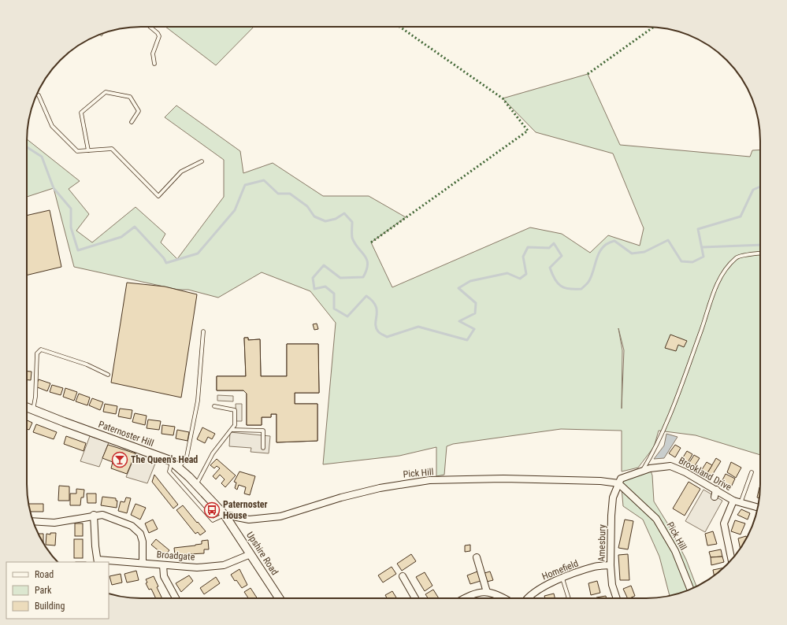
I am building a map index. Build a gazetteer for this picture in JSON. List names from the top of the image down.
{
  "streets": {
    "street": [
      "Paternoster Hill",
      "Pick Hill",
      "Brookland Drive",
      "Amesbury",
      "Upshire Road",
      "Broadgate",
      "Homefield"
    ]
  },
  "crossings": [
    ["Paternoster Hill", "Pick Hill"],
    ["Paternoster Hill", "Upshire Road"],
    ["Pick Hill", "Brookland Drive"],
    ["Pick Hill", "Amesbury"],
    ["Pick Hill", "Upshire Road"],
    ["Brookland Drive", "Amesbury"],
    ["Amesbury", "Homefield"],
    ["Upshire Road", "Broadgate"]
  ],
  "places": {
    "bar": ["The Queen's Head"],
    "bus stop": ["Paternoster House"]
  },
  "legend": ["Road", "Park", "Building"]
}
